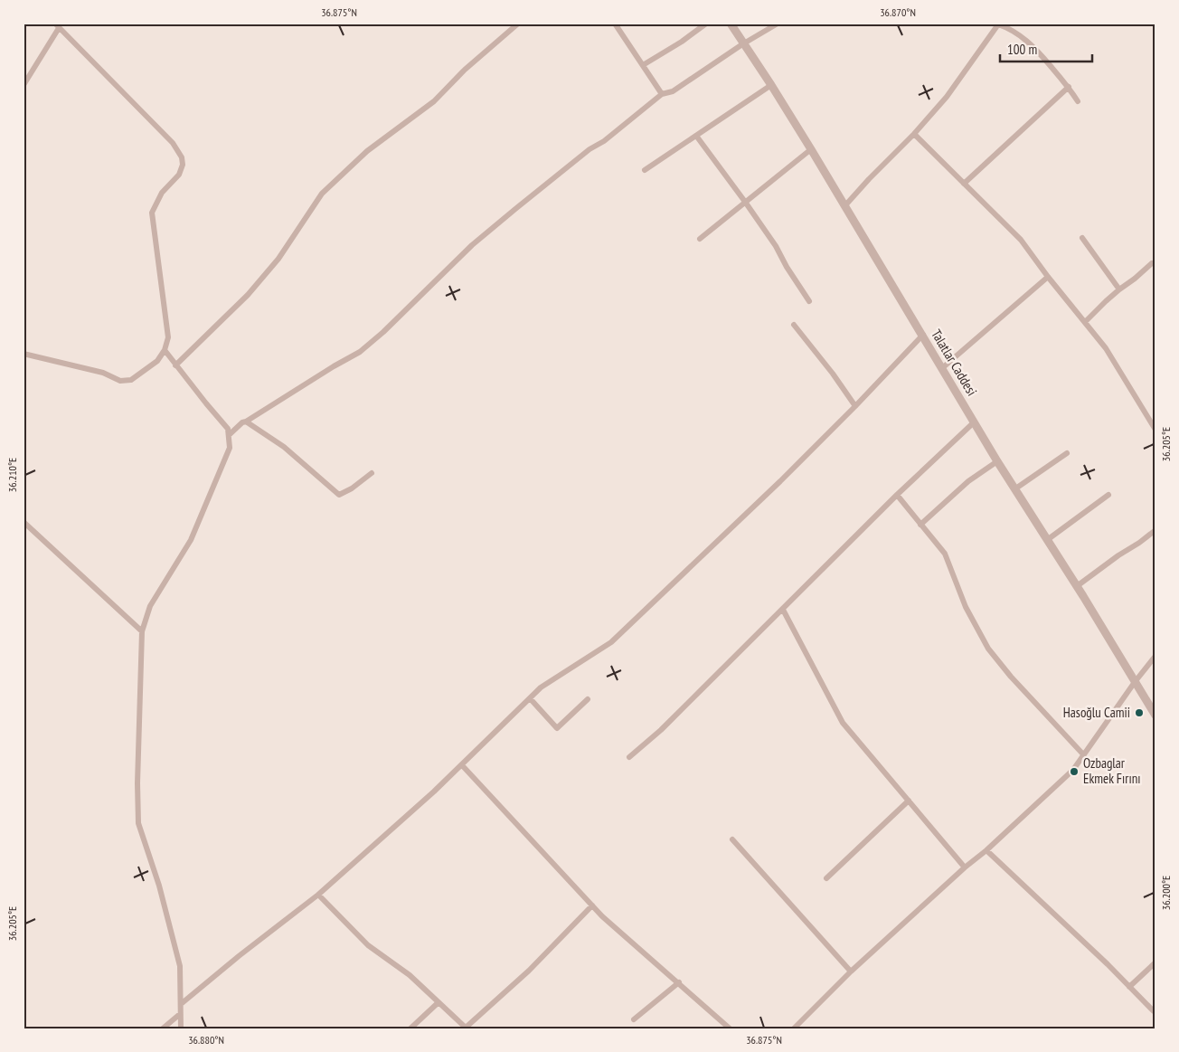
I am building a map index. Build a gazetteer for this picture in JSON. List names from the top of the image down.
{
  "streets": {
    "street": ["Talatlar Caddesi"]
  },
  "places": ["Hasoğlu Camii", "Ozbaglar Ekmek Fırını"],
  "scale_bar": "100 m",
  "coordinates": [
    "36.875°N",
    "36.870°N",
    "36.205°E",
    "36.210°E",
    "36.200°E",
    "36.880°N"
  ]
}
